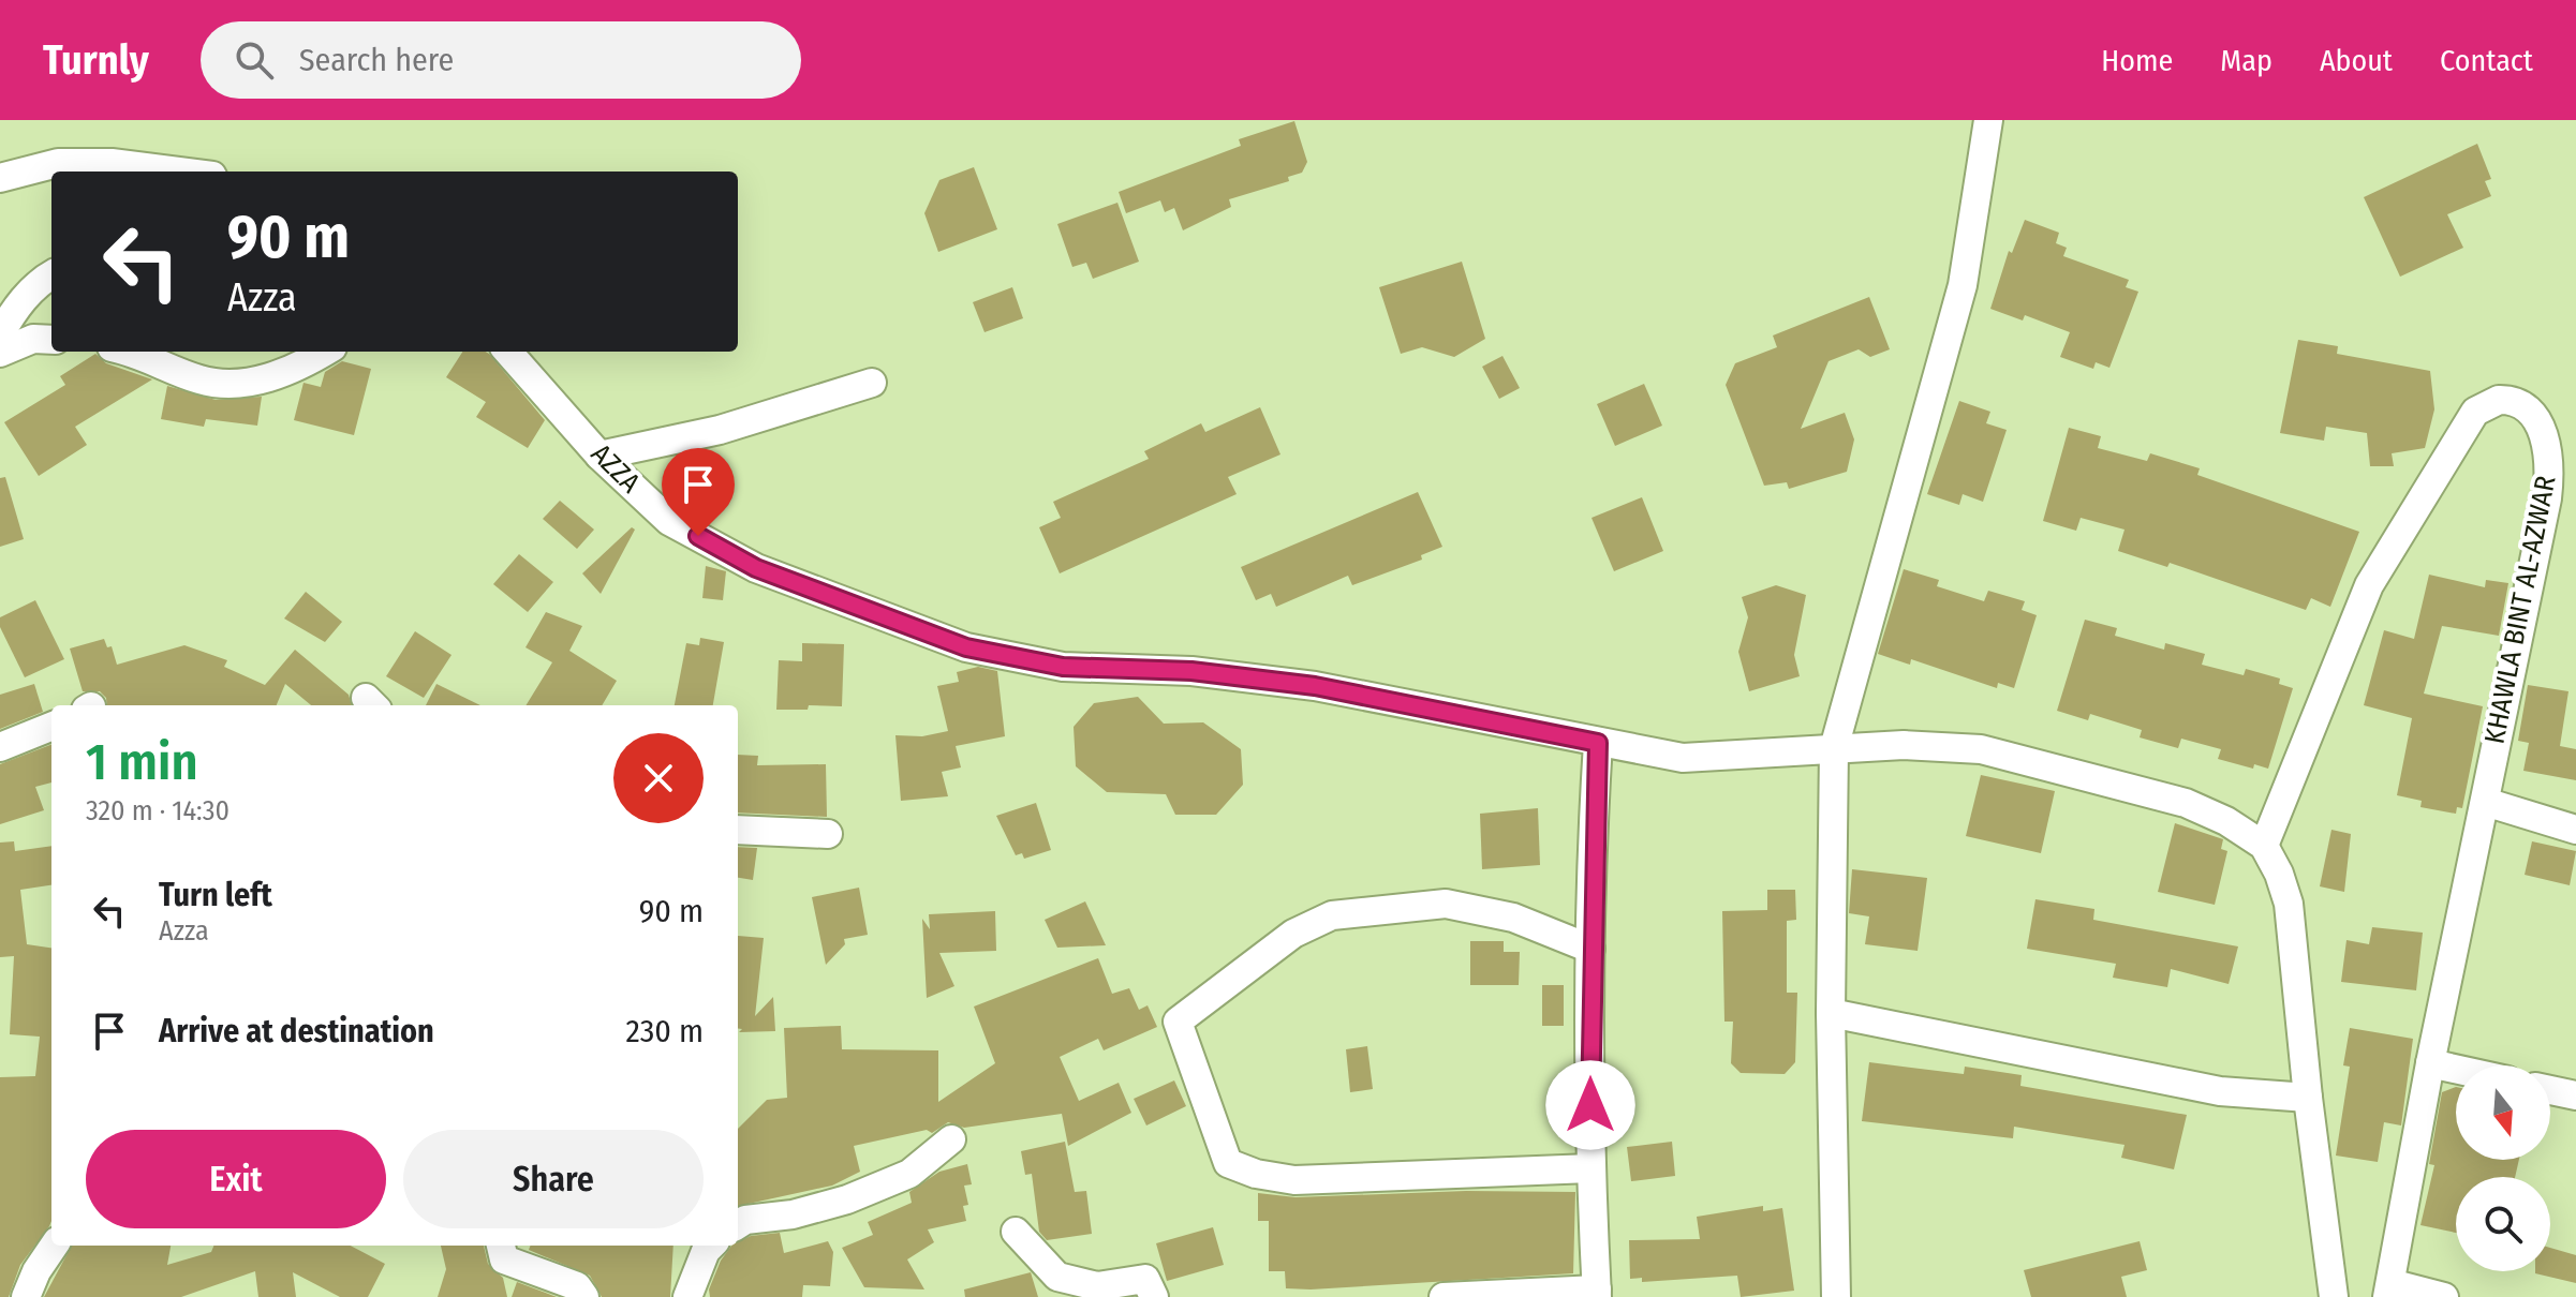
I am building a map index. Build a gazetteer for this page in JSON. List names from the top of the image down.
{
  "streets": {
    "street": ["AZZA", "KHAWLA BINT AL-AZWAR"]
  },
  "crossings": [
    ["AZZA", "KHAWLA BINT AL-AZWAR"]
  ],
  "north": "bottom",
  "page": {
    "header": "Turnly",
    "search": "Search here",
    "nav": [
      "Home",
      "Map",
      "About",
      "Contact"
    ],
    "turn": ["90 m", "Azza"],
    "heading": ["1 min", "320 m · 14:30"],
    "list": [
      {
        "name": "Turn left",
        "note": "Azza",
        "value": "90 m"
      },
      {
        "name": "Arrive at destination",
        "value": "230 m"
      }
    ],
    "buttons": ["Exit", "Share"]
  }
}
